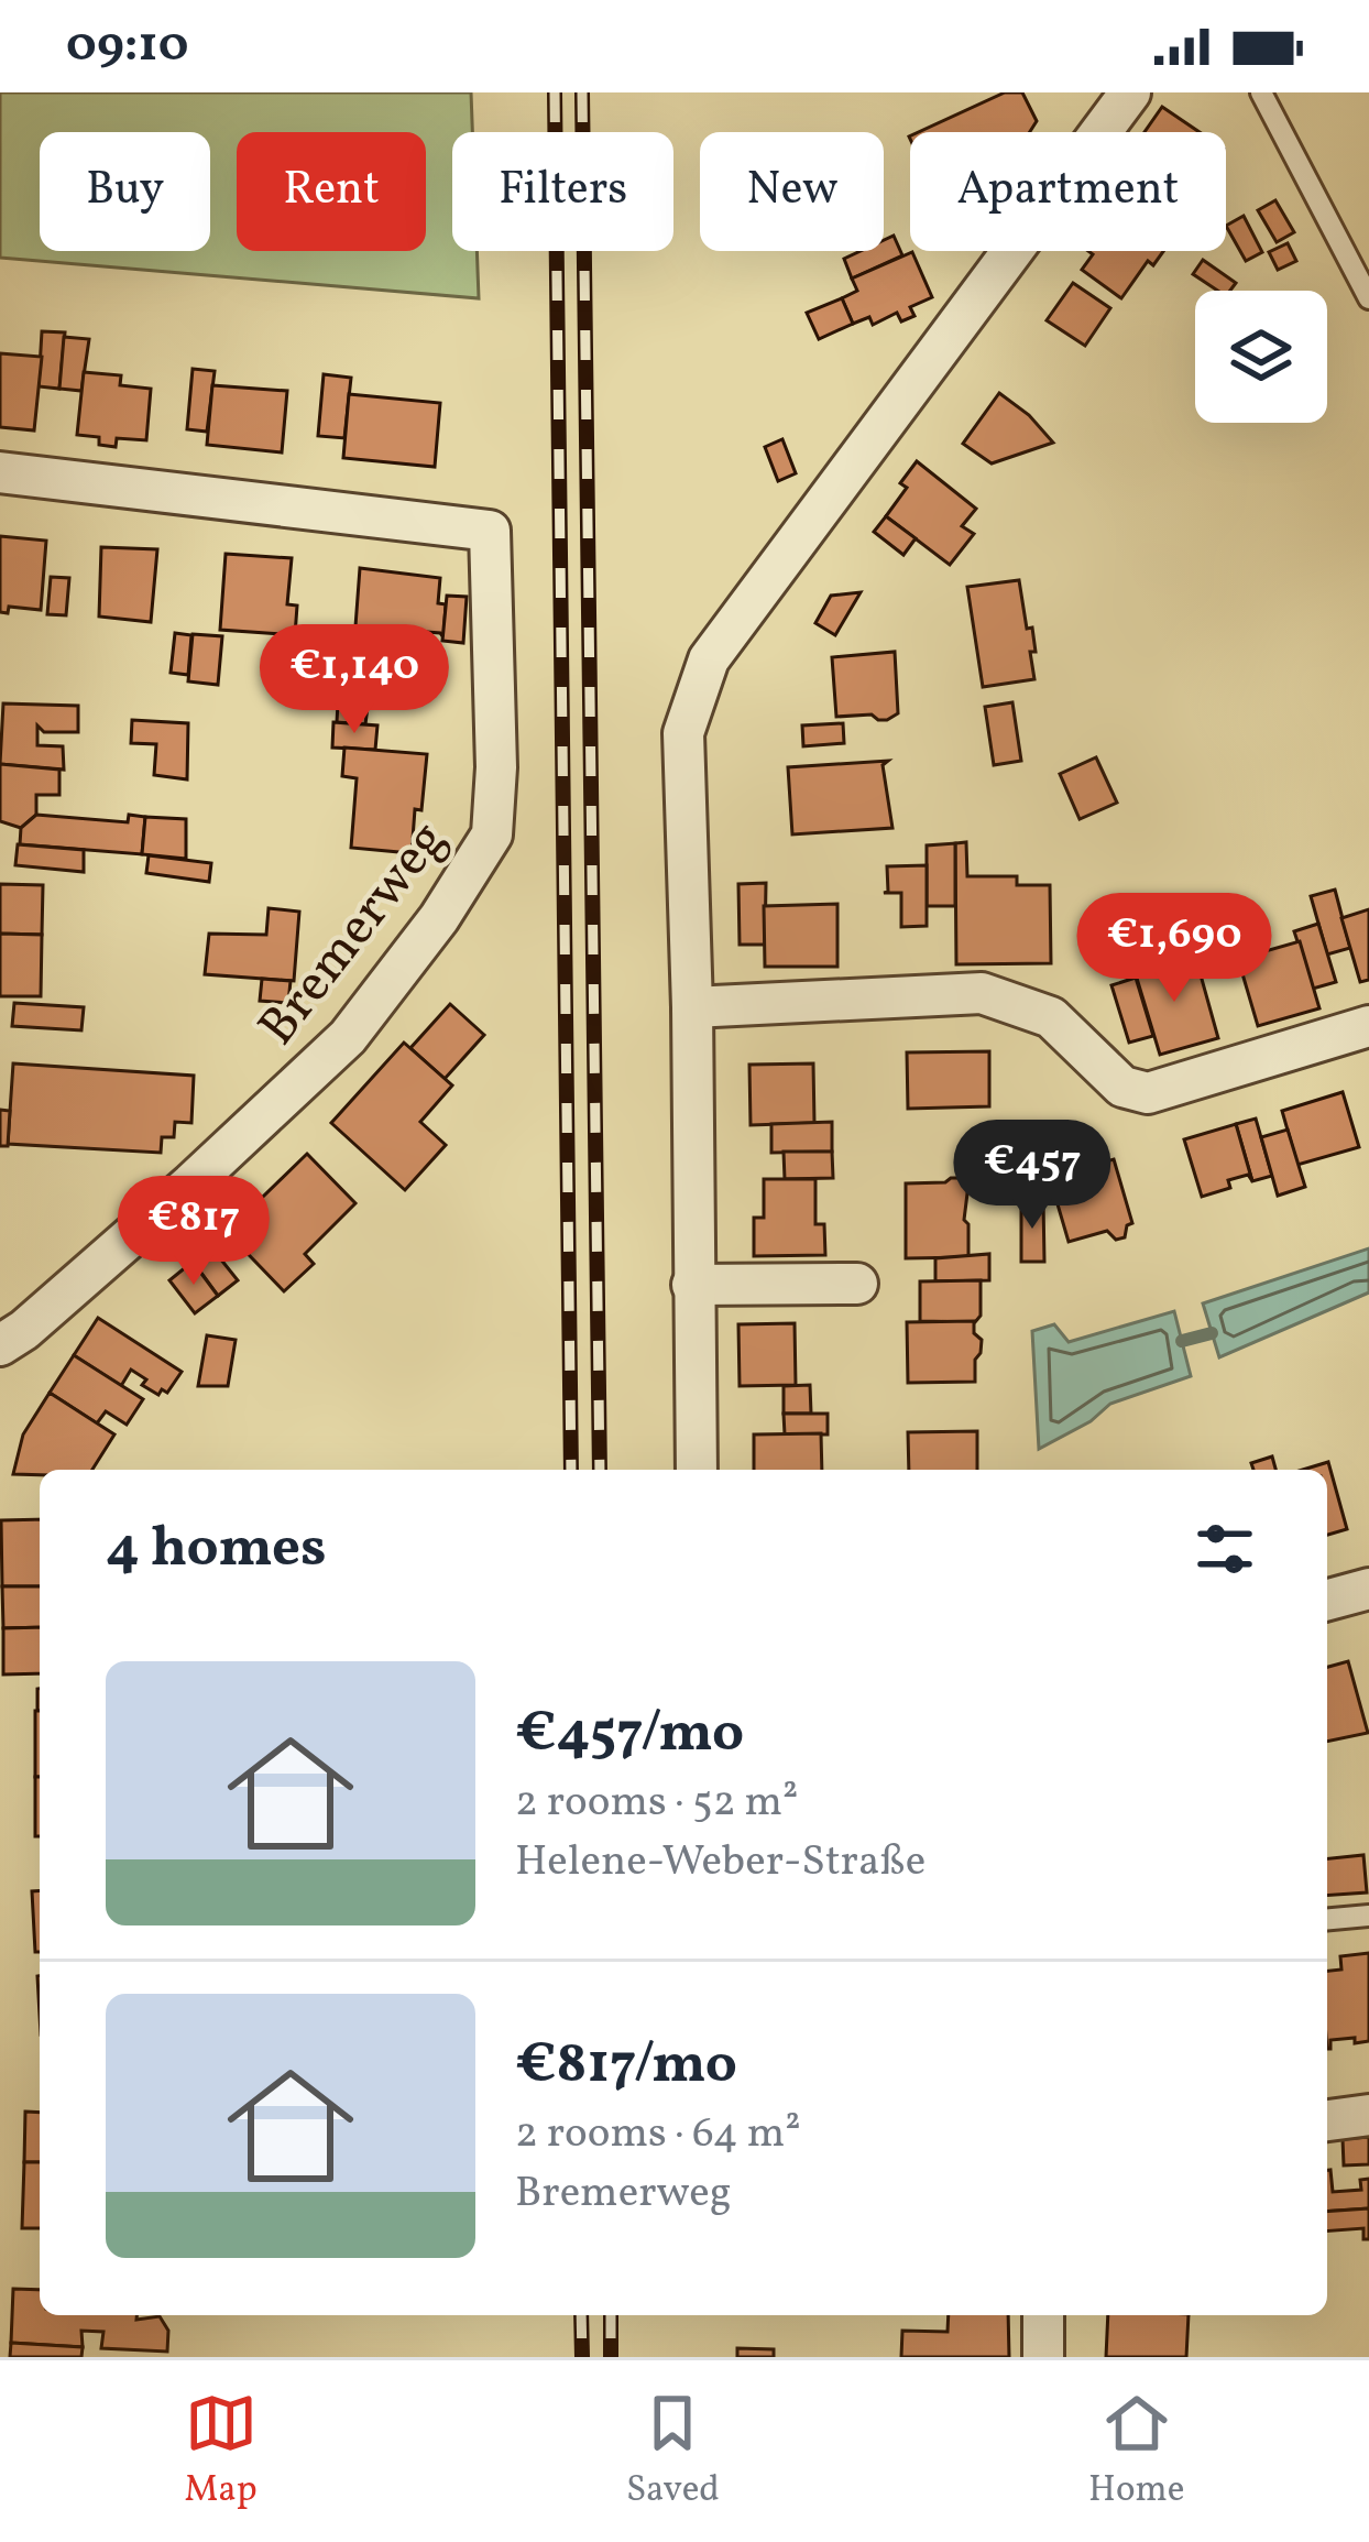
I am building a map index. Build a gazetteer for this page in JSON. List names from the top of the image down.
{
  "streets": {
    "street": ["Bremerweg"]
  },
  "page": {
    "status": "09:10",
    "chip": [
      "Buy",
      "Rent",
      "Filters",
      "New",
      "Apartment"
    ],
    "price": [
      "€1,140",
      "€1,690",
      "€457",
      "€817"
    ],
    "heading": "4 homes",
    "list": [
      {
        "name": "€457/mo",
        "note": "2 rooms · 52 m² · Helene-Weber-Straße"
      },
      {
        "name": "€817/mo",
        "note": "2 rooms · 64 m² · Bremerweg"
      }
    ],
    "tabs": ["Map", "Saved", "Home"]
  }
}
